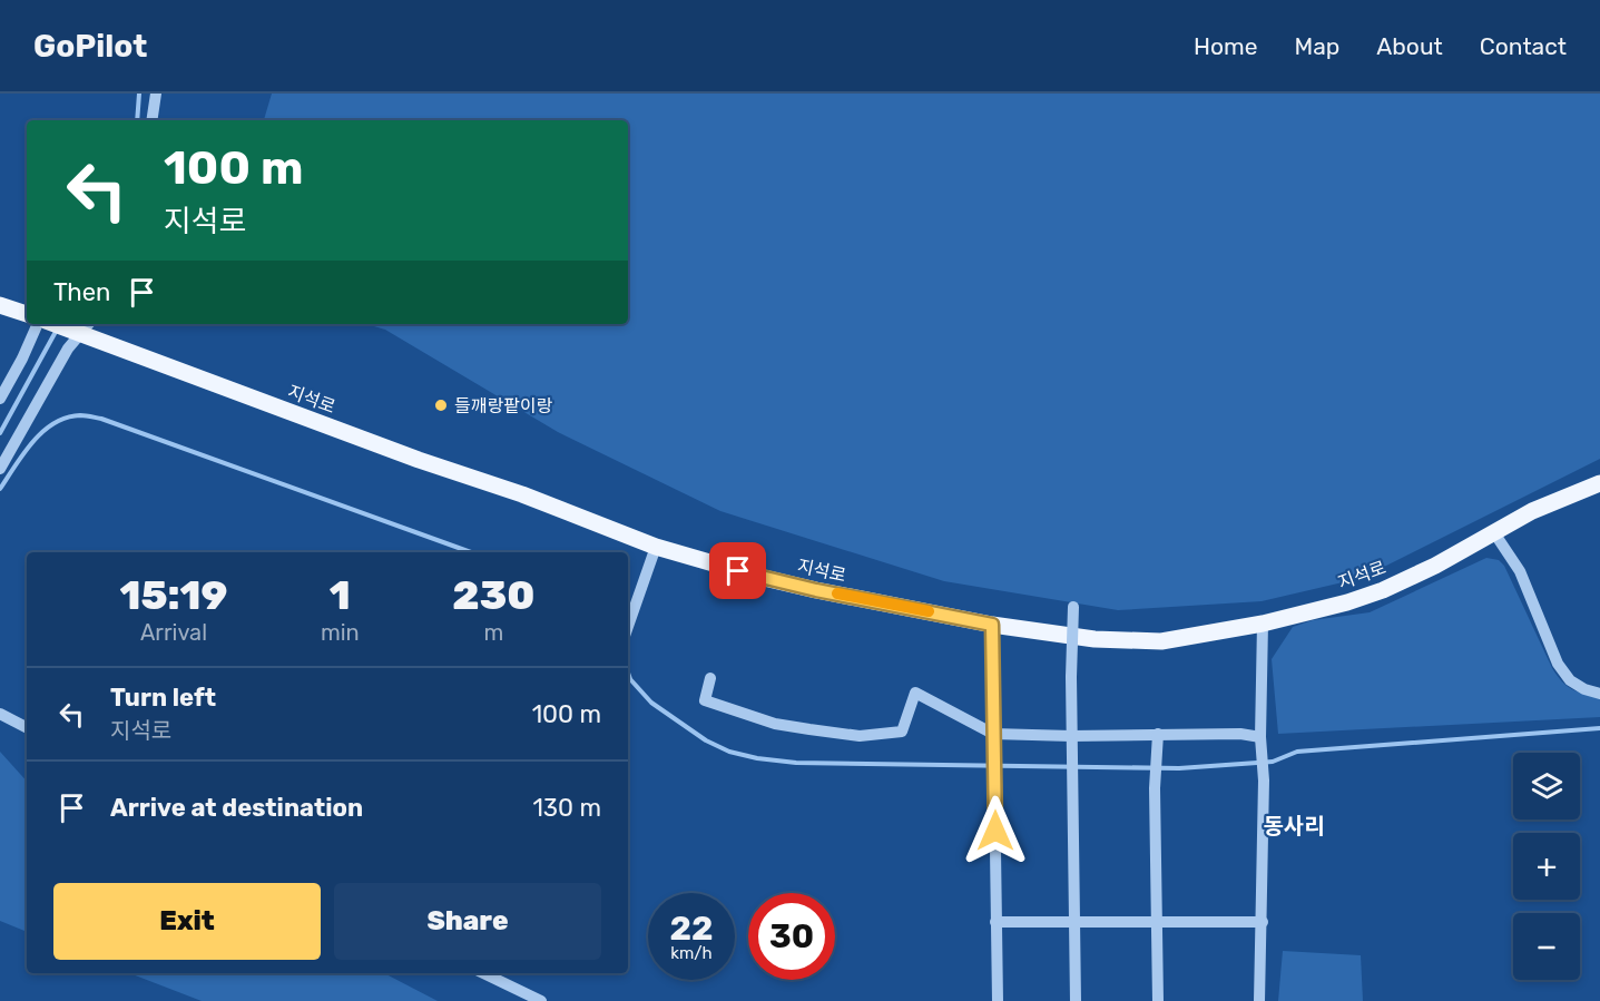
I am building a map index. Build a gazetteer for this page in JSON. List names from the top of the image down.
{
  "streets": {
    "main road": ["지석로"]
  },
  "districts": ["동사리"],
  "places": ["들깨랑팥이랑"],
  "page": {
    "header": "GoPilot",
    "nav": [
      "Home",
      "Map",
      "About",
      "Contact"
    ],
    "turn": ["100 m", "지석로"],
    "then": "Then",
    "eta": [
      "15:19",
      "Arrival",
      "1",
      "min",
      "230",
      "m"
    ],
    "list": [
      {
        "name": "Turn left",
        "note": "지석로",
        "value": "100 m"
      },
      {
        "name": "Arrive at destination",
        "value": "130 m"
      }
    ],
    "map_buttons": ["+", "−"],
    "buttons": ["Exit", "Share"],
    "speed": "22 km/h",
    "limit": "30"
  }
}
